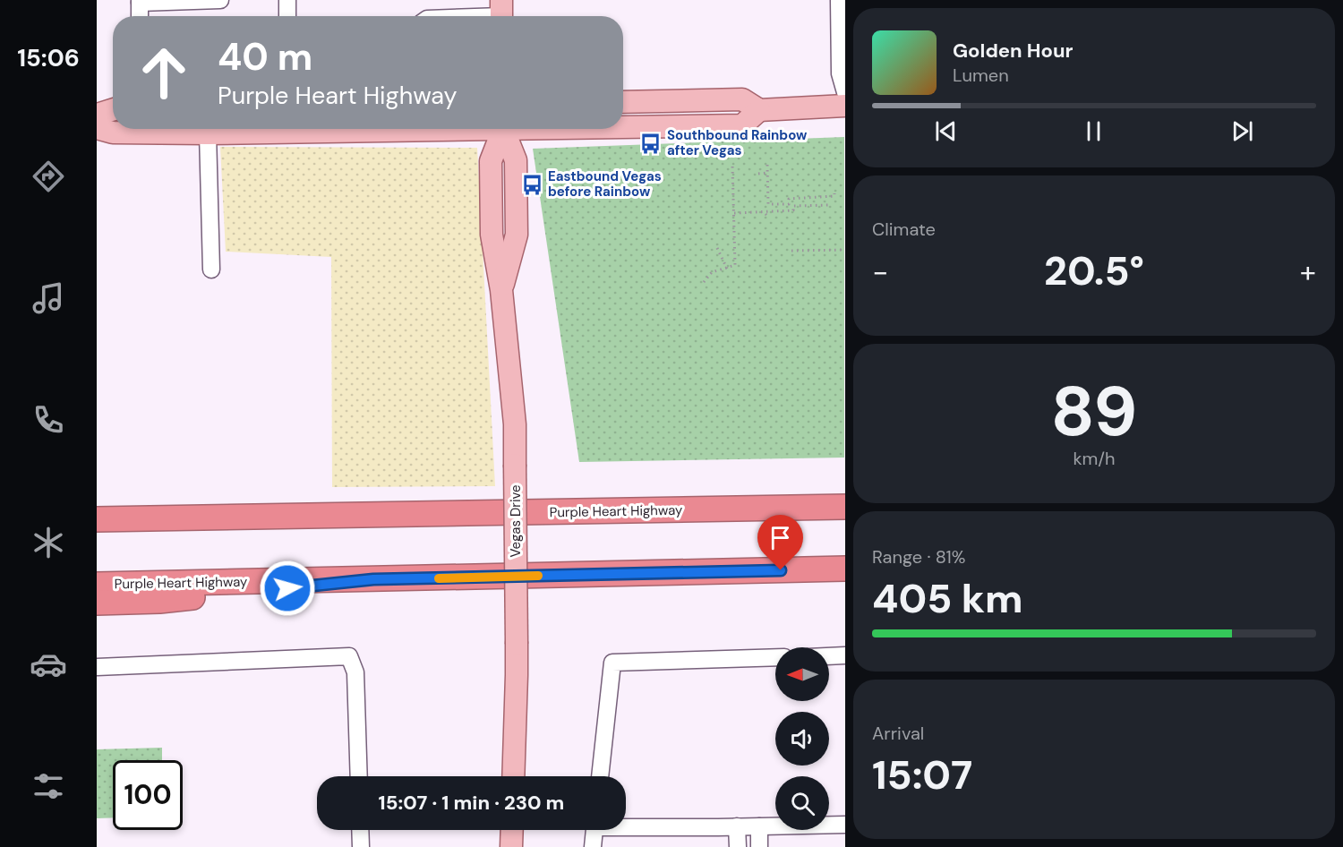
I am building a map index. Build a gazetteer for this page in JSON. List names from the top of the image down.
{
  "streets": {
    "highway": ["Purple Heart Highway"],
    "main road": ["Vegas Drive"]
  },
  "places": {
    "bus stop": ["Southbound Rainbow after Vegas", "Eastbound Vegas before Rainbow"]
  },
  "north": "left",
  "page": {
    "tabs": "15:06",
    "turn": ["40 m", "Purple Heart Highway"],
    "song": ["Golden Hour", "Lumen"],
    "tile": [
      "Climate",
      ["89", "km/h"],
      ["Range · 81%", "405 km"],
      ["Arrival", "15:07"]
    ],
    "heat": ["−", "20.5°", "+"],
    "limit": "100",
    "trip": "15:07 · 1 min · 230 m"
  }
}
